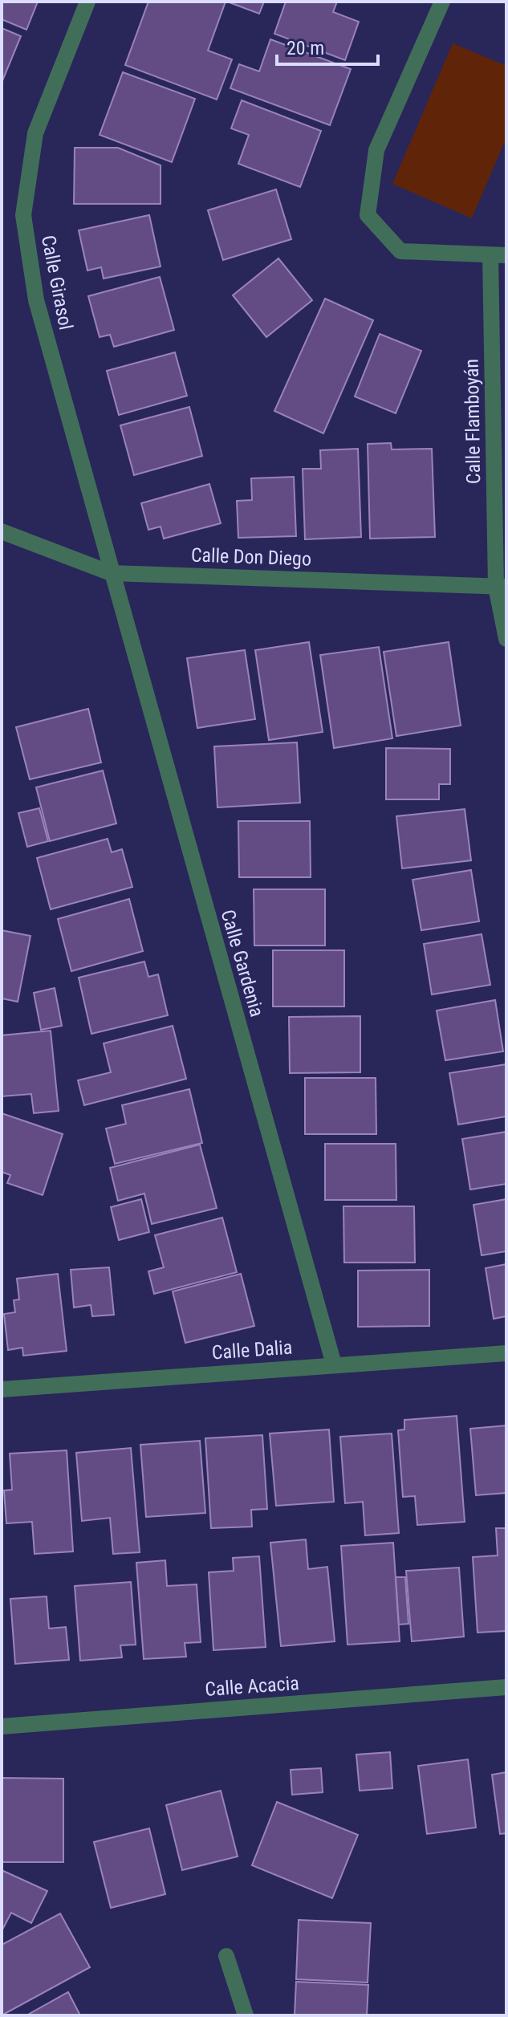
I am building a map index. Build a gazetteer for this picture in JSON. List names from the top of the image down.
{
  "streets": {
    "street": [
      "Calle Girasol",
      "Calle Flamboyán",
      "Calle Don Diego",
      "Calle Gardenia",
      "Calle Dalia",
      "Calle Acacia"
    ]
  },
  "crossings": [
    ["Calle Girasol", "Calle Don Diego"],
    ["Calle Girasol", "Calle Gardenia"],
    ["Calle Flamboyán", "Calle Don Diego"],
    ["Calle Don Diego", "Calle Gardenia"],
    ["Calle Gardenia", "Calle Dalia"]
  ],
  "scale_bar": "20 m"
}
